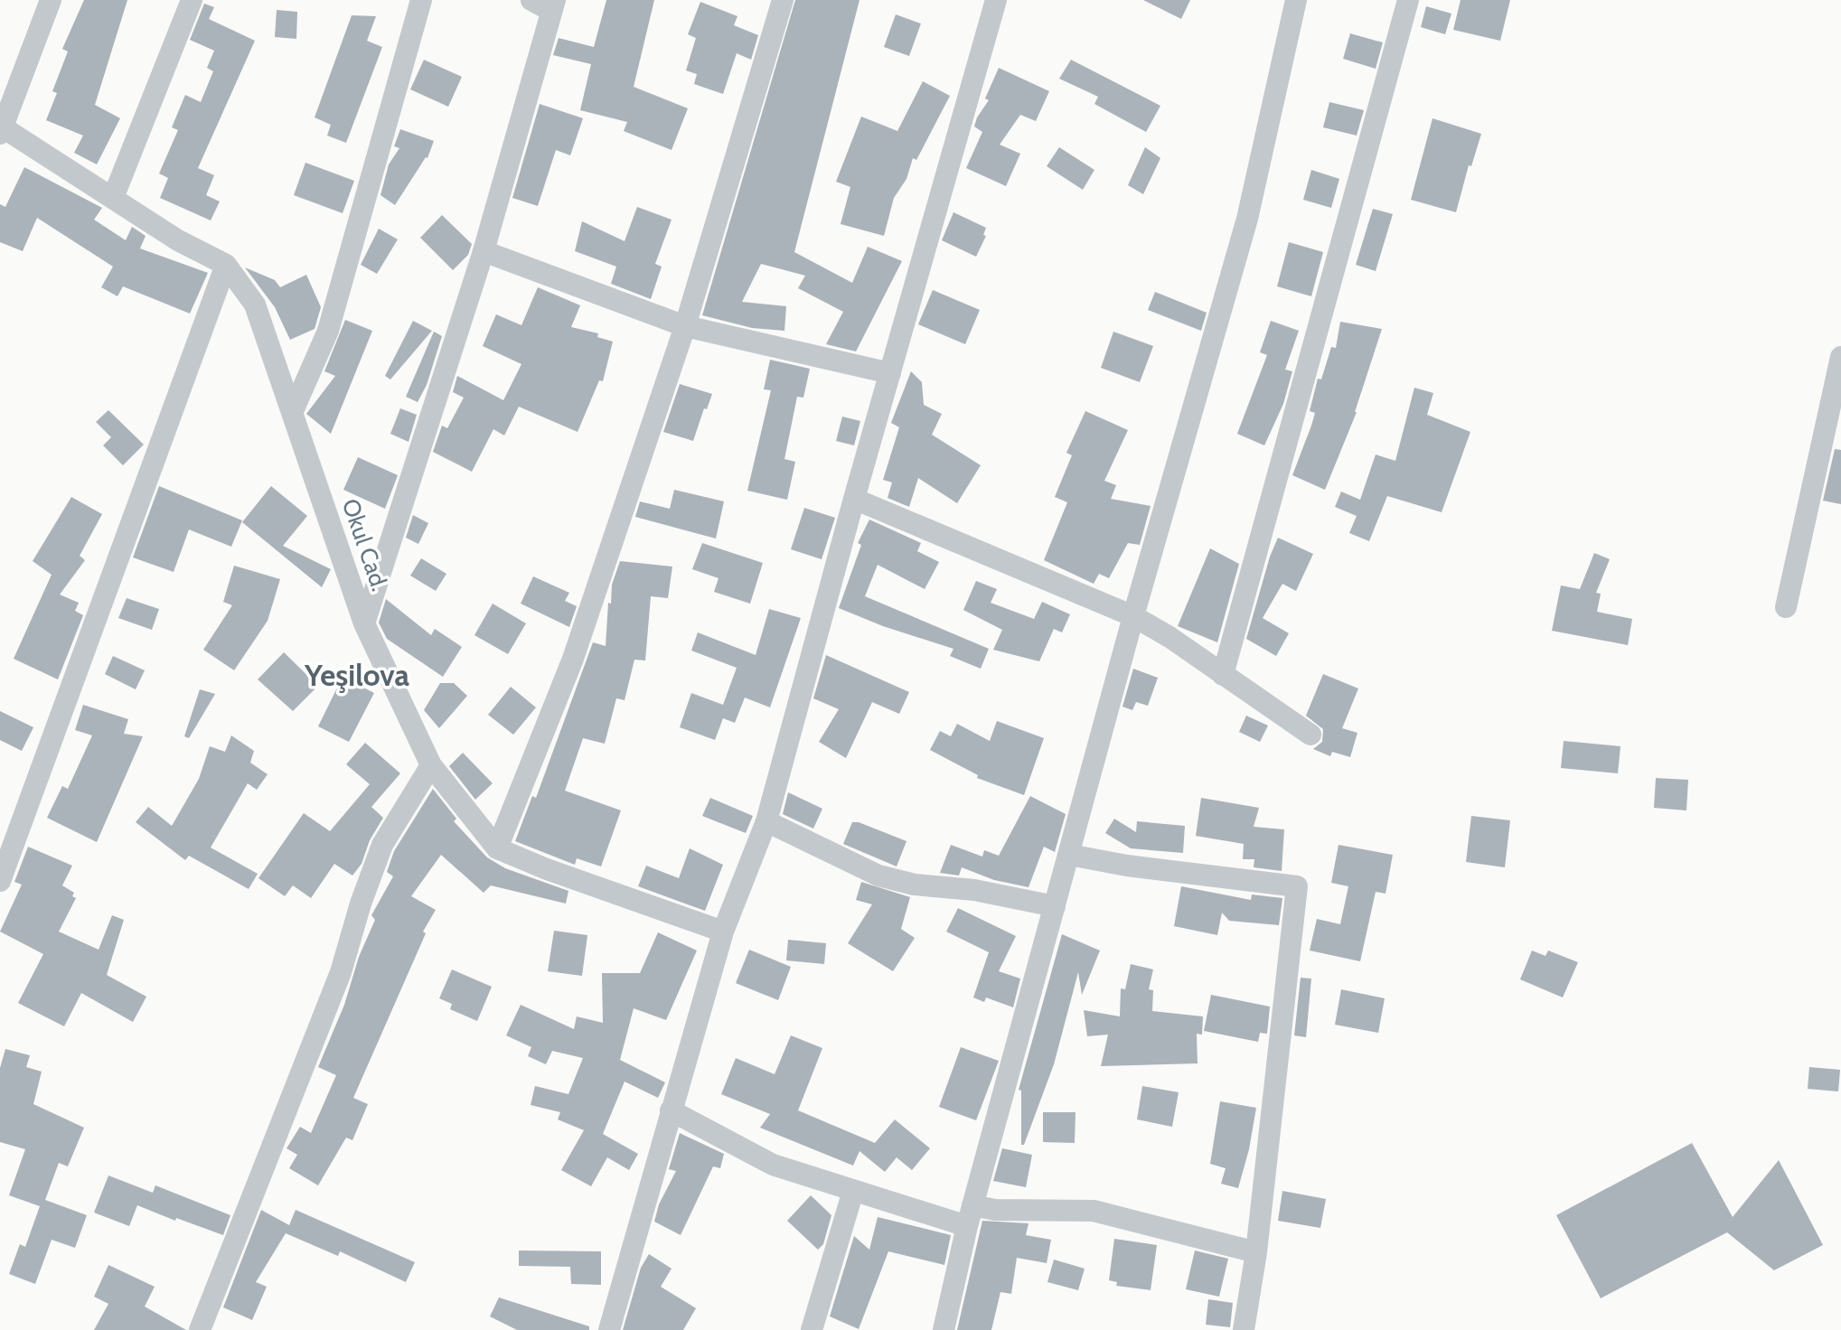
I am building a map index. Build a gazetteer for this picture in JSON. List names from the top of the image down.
{
  "streets": {
    "street": ["Okul Cad."]
  },
  "districts": ["Yeşilova"]
}
